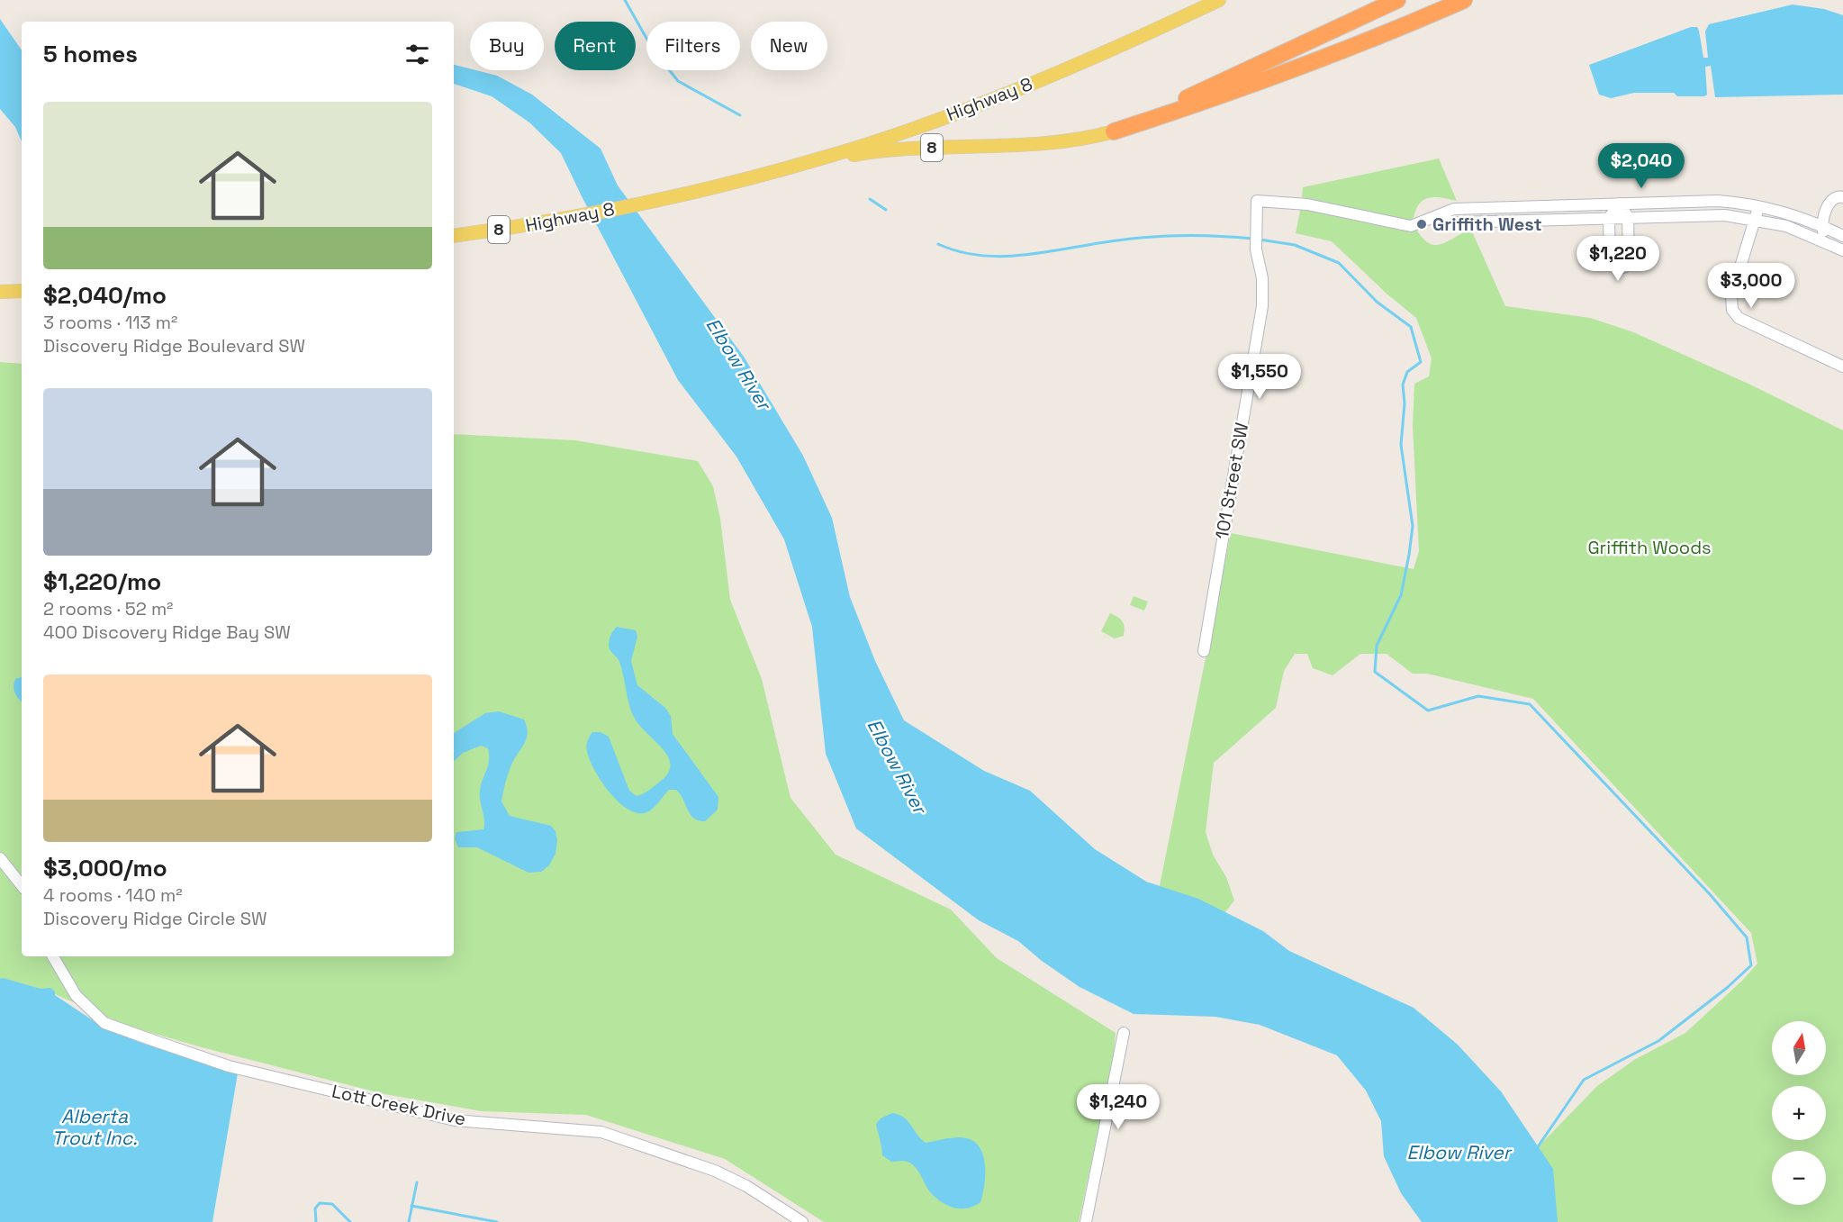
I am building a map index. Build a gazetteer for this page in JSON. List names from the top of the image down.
{
  "streets": {
    "main road": ["Highway 8", "8"],
    "street": ["101 Street SW", "Lott Creek Drive"]
  },
  "water": ["Elbow River", "Alberta Trout Inc."],
  "parks": ["Griffith Woods"],
  "places": ["Griffith West"],
  "north": "top",
  "page": {
    "chip": [
      "Buy",
      "Rent",
      "Filters",
      "New"
    ],
    "heading": "5 homes",
    "list": [
      {
        "name": "$2,040/mo",
        "note": "3 rooms · 113 m² · Discovery Ridge Boulevard SW"
      },
      {
        "name": "$1,220/mo",
        "note": "2 rooms · 52 m² · 400 Discovery Ridge Bay SW"
      },
      {
        "name": "$3,000/mo",
        "note": "4 rooms · 140 m² · Discovery Ridge Circle SW"
      }
    ],
    "price": [
      "$2,040",
      "$1,220",
      "$3,000",
      "$1,550",
      "$1,240"
    ],
    "map_buttons": ["+", "−"]
  }
}
